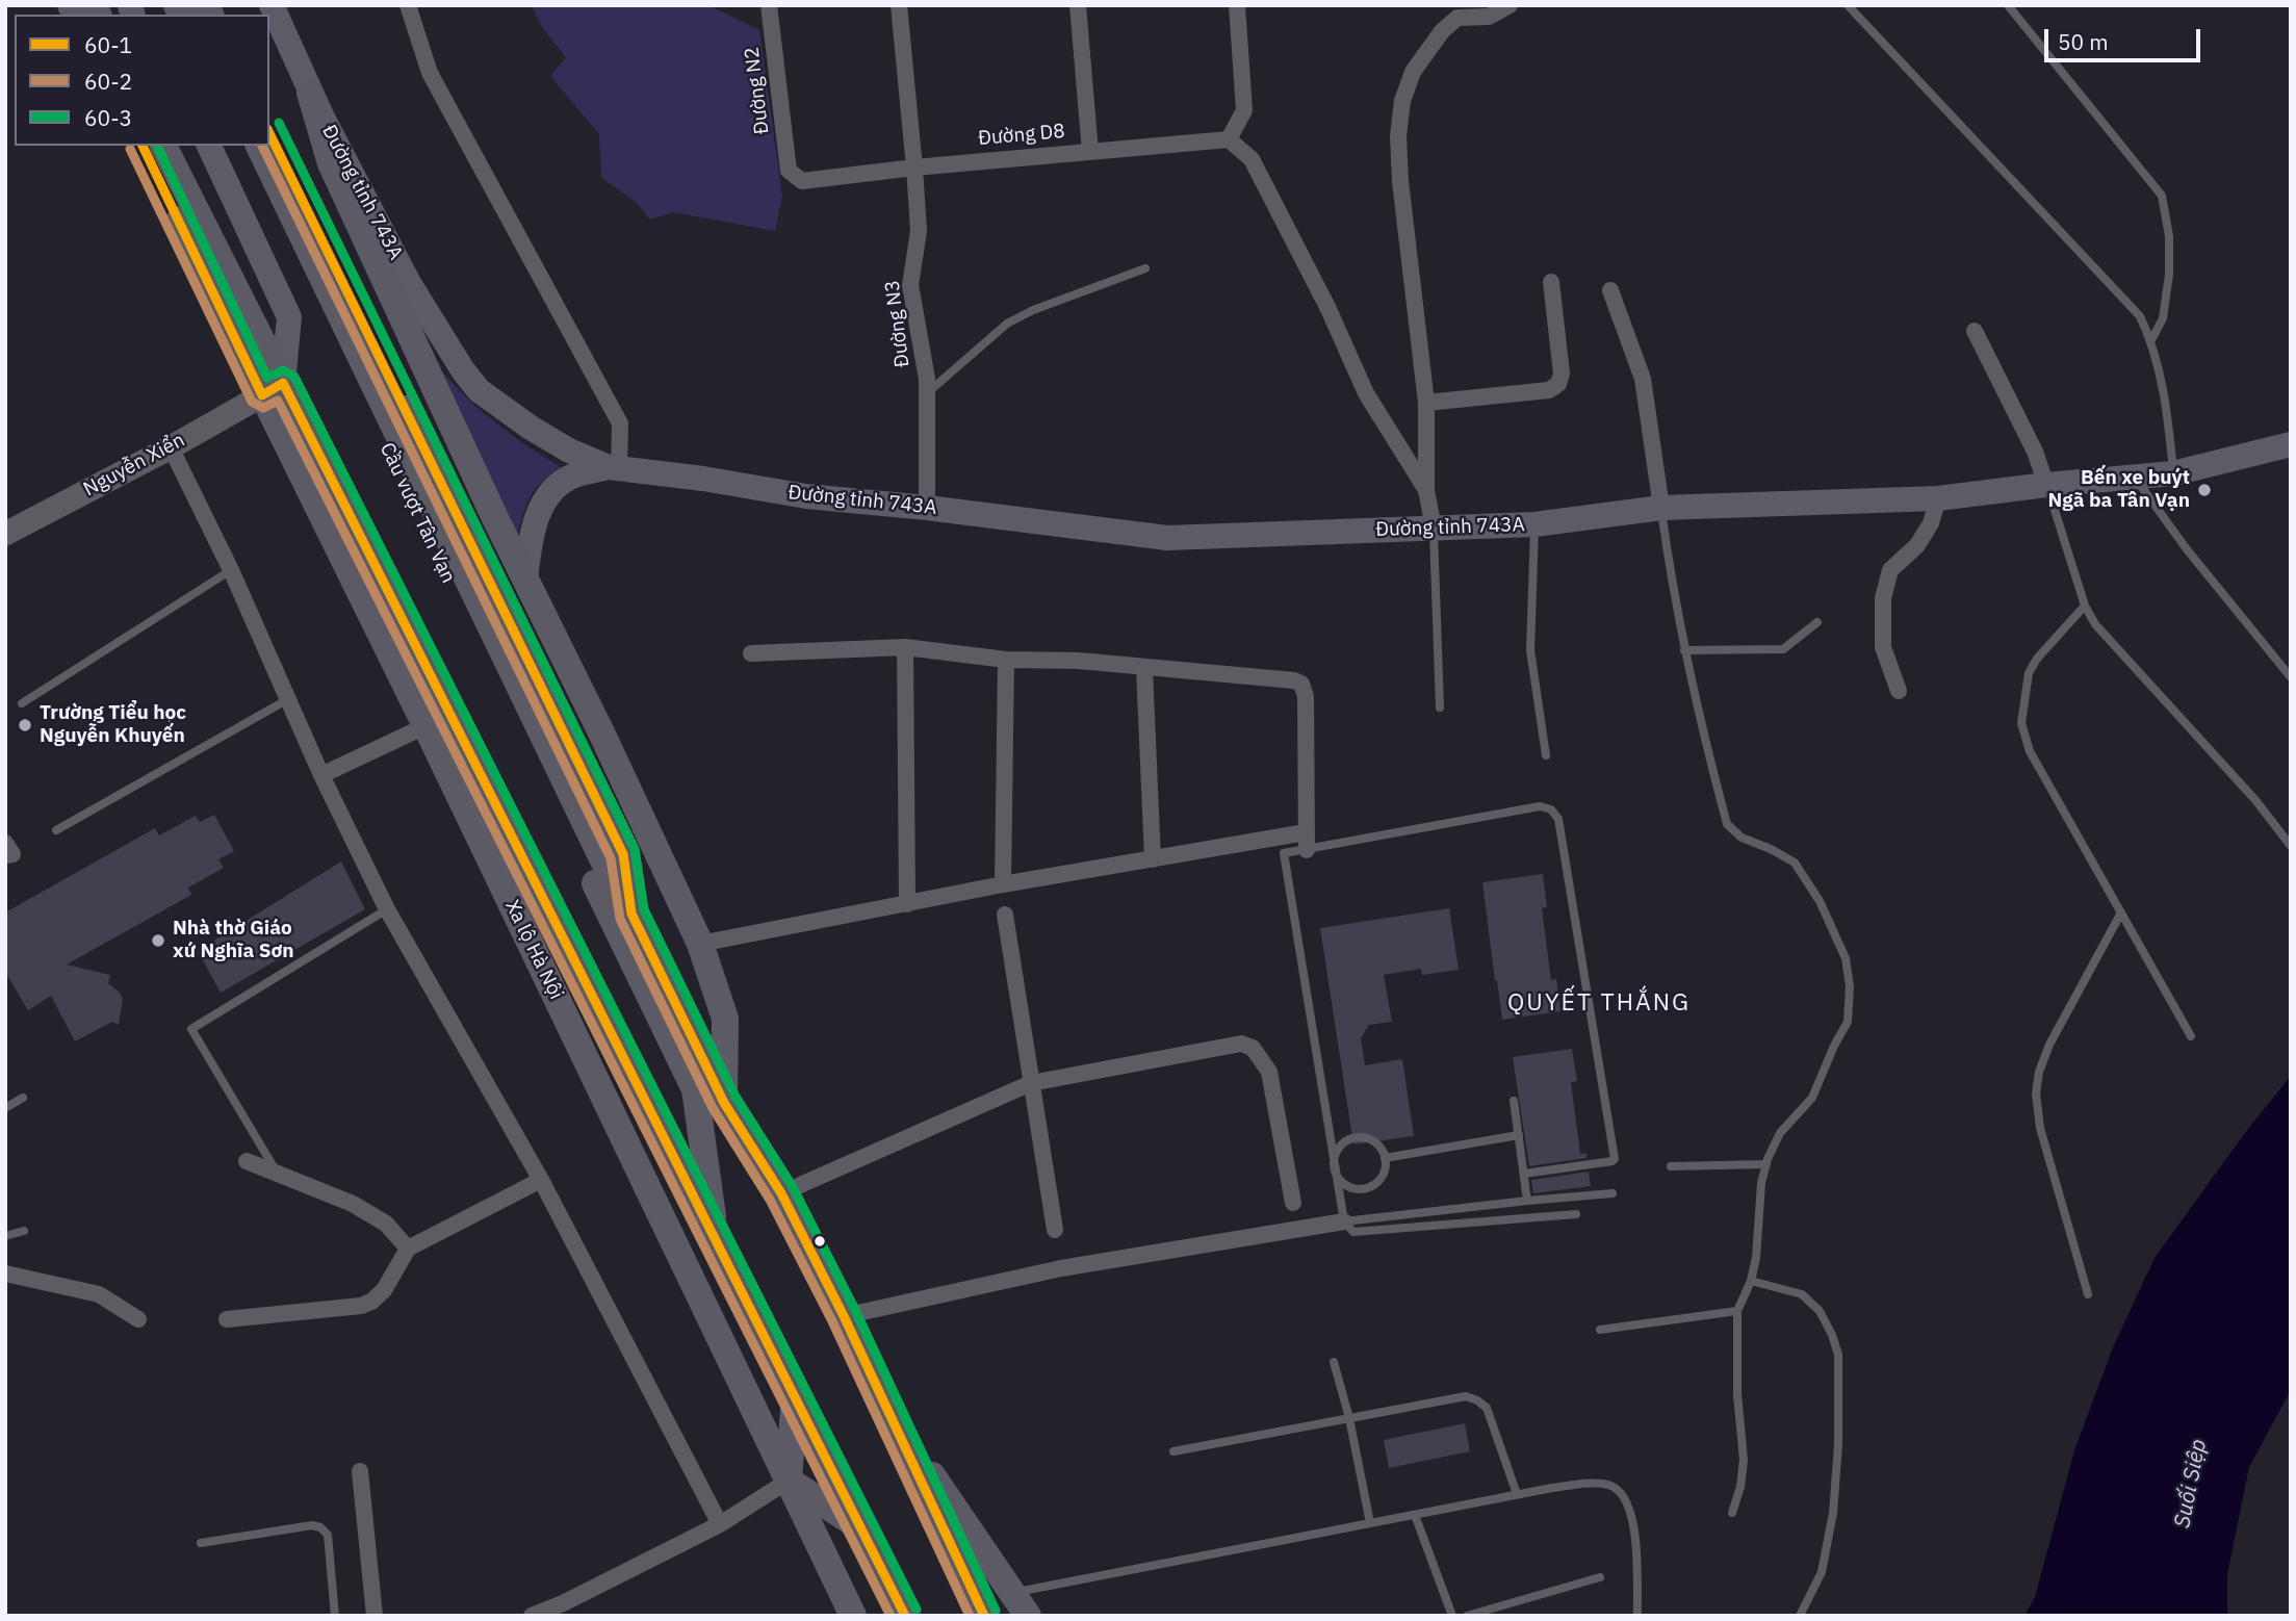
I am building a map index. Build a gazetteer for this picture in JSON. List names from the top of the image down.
{
  "streets": {
    "highway": ["Cầu vượt Tân Vạn", "Xa lộ Hà Nội"],
    "main road": ["Đường tỉnh 743A", "Nguyễn Xiển"],
    "street": ["Đường N2", "Đường D8", "Đường N3"]
  },
  "crossings": [
    ["Đường N2", "Đường D8"],
    ["Đường D8", "Đường N3"],
    ["Đường tỉnh 743A", "Đường N3"],
    ["Nguyễn Xiển", "Xa lộ Hà Nội"],
    ["Cầu vượt Tân Vạn", "Xa lộ Hà Nội"]
  ],
  "districts": ["QUYẾT THẮNG"],
  "water": ["Suối Siệp"],
  "places": ["Bến xe buýt Ngã ba Tân Vạn", "Trường Tiểu học Nguyễn Khuyến", "Nhà thờ Giáo xứ Nghĩa Sơn"],
  "lines": ["transit line 60-3", "transit line 60-1", "transit line 60-2"],
  "legend": ["60-1", "60-2", "60-3"],
  "scale_bar": "50 m"
}
